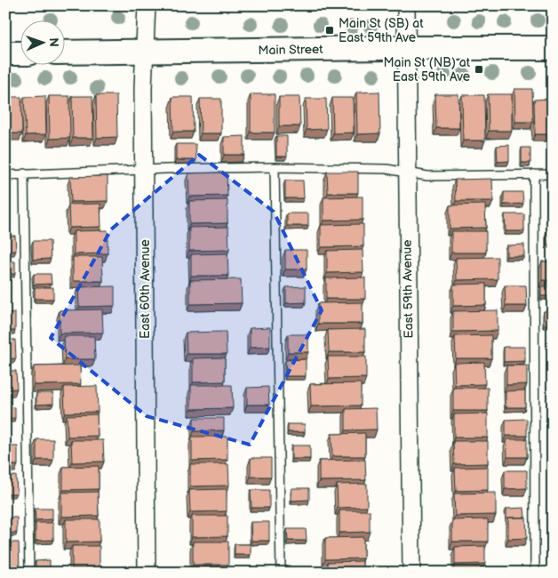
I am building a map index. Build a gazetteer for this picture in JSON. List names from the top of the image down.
{
  "streets": {
    "main road": ["Main Street"],
    "street": ["East 60th Avenue", "East 59th Avenue"]
  },
  "crossings": [
    ["Main Street", "East 60th Avenue"],
    ["Main Street", "East 59th Avenue"]
  ],
  "places": {
    "transit": ["Main St (SB) at East 59th Ave", "Main St (NB) at East 59th Ave"]
  },
  "north": "right"
}
